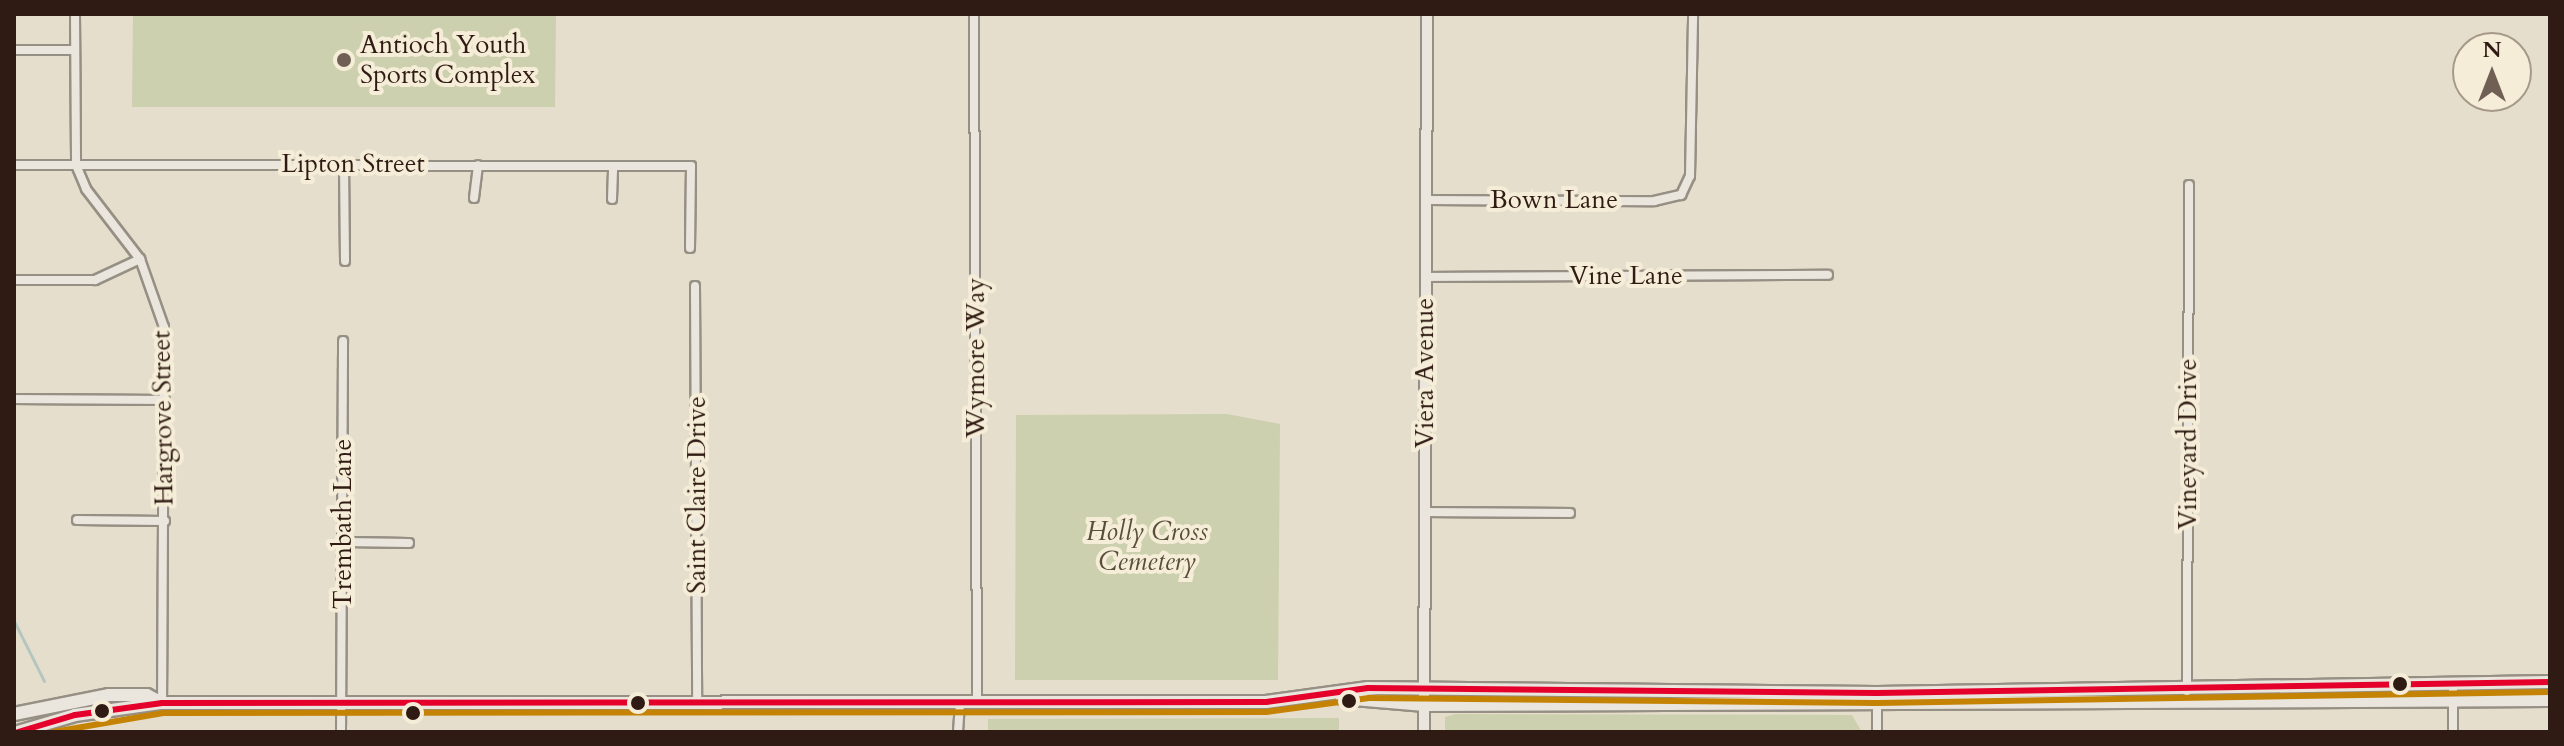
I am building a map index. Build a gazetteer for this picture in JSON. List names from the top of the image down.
{
  "streets": {
    "street": [
      "Lipton Street",
      "Bown Lane",
      "Vine Lane",
      "Wymore Way",
      "Viera Avenue",
      "Hargrove Street",
      "Vineyard Drive",
      "Saint Claire Drive",
      "Trembath Lane"
    ]
  },
  "crossings": [
    ["Lipton Street", "Hargrove Street"],
    ["Bown Lane", "Viera Avenue"],
    ["Vine Lane", "Viera Avenue"]
  ],
  "parks": ["Holly Cross Cemetery"],
  "places": ["Antioch Youth Sports Complex"],
  "north": "top"
}
